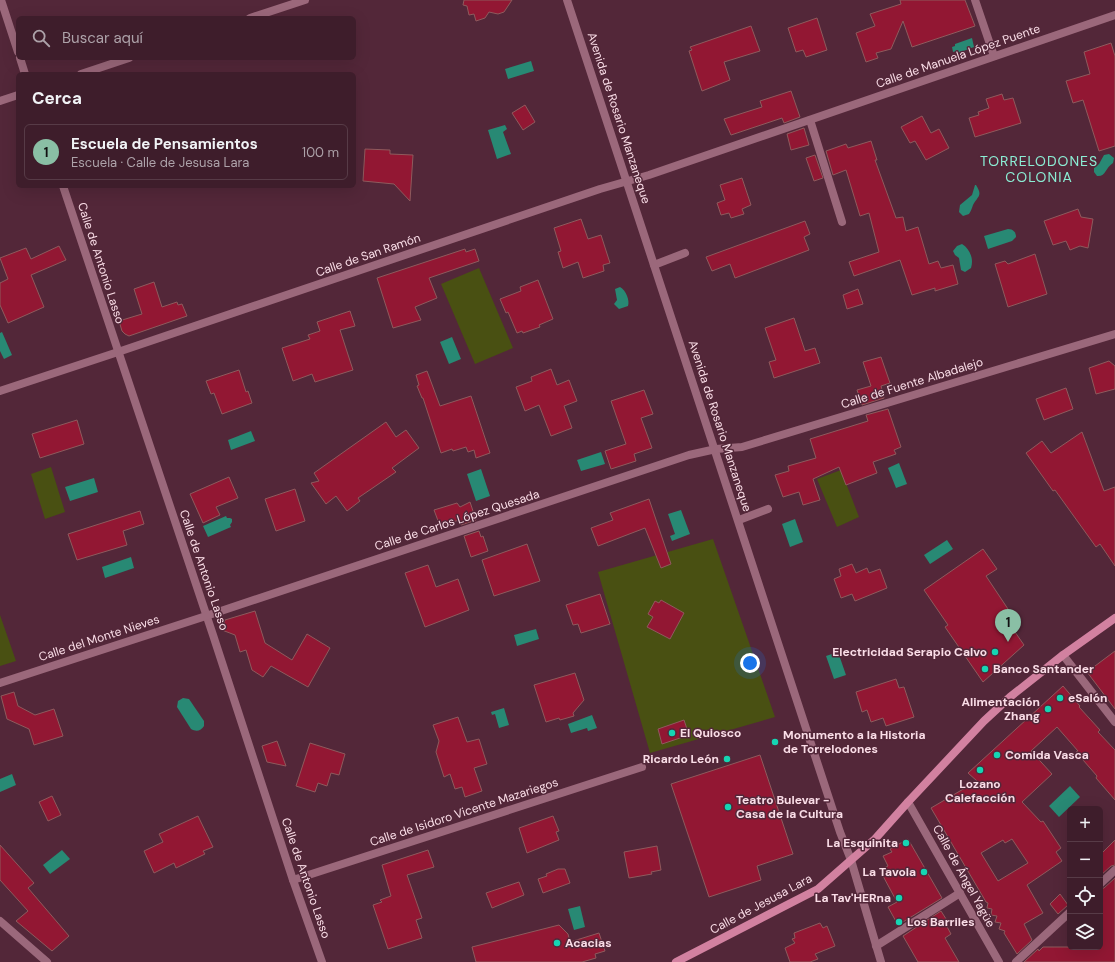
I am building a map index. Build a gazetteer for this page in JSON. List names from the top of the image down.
{
  "streets": {
    "main road": ["Calle de Jesusa Lara"],
    "street": [
      "Calle de Manuela López Puente",
      "Avenida de Rosario Manzaneque",
      "Calle de San Ramón",
      "Calle de Antonio Lasso",
      "Calle de Fuente Albadalejo",
      "Calle de Carlos López Quesada",
      "Calle del Monte Nieves",
      "Calle de Isidoro Vicente Mazariegos",
      "Calle de Ángel Yagüe"
    ]
  },
  "crossings": [
    ["Calle de Manuela López Puente", "Avenida de Rosario Manzaneque"],
    ["Calle de Manuela López Puente", "Calle de San Ramón"],
    ["Avenida de Rosario Manzaneque", "Calle de San Ramón"],
    ["Avenida de Rosario Manzaneque", "Calle de Fuente Albadalejo"],
    ["Avenida de Rosario Manzaneque", "Calle de Carlos López Quesada"],
    ["Avenida de Rosario Manzaneque", "Calle de Jesusa Lara"],
    ["Calle de San Ramón", "Calle de Antonio Lasso"],
    ["Calle de Antonio Lasso", "Calle de Carlos López Quesada"],
    ["Calle de Antonio Lasso", "Calle del Monte Nieves"],
    ["Calle de Antonio Lasso", "Calle de Isidoro Vicente Mazariegos"],
    ["Calle de Fuente Albadalejo", "Calle de Carlos López Quesada"],
    ["Calle de Carlos López Quesada", "Calle del Monte Nieves"],
    ["Calle de Ángel Yagüe", "Calle de Jesusa Lara"]
  ],
  "districts": ["TORRELODONES COLONIA"],
  "places": [
    "Electricidad Serapio Calvo",
    "Banco Santander",
    "eSalón",
    "Alimentación Zhang",
    "El Quiosco",
    "Monumento a la Historia de Torrelodones",
    "Comida Vasca",
    "Ricardo León",
    "Lozano Calefacción",
    "Teatro Bulevar - Casa de la Cultura",
    "La Esquinita",
    "La Tavola",
    "La Tav'HERna",
    "Los Barriles",
    "Acacias"
  ],
  "page": {
    "search": "Buscar aquí",
    "heading": "Cerca",
    "list": [
      {
        "mark": "1",
        "name": "Escuela de Pensamientos",
        "note": "Escuela · Calle de Jesusa Lara",
        "value": "100 m"
      }
    ],
    "pins": "1",
    "map_buttons": ["+", "−"]
  }
}
